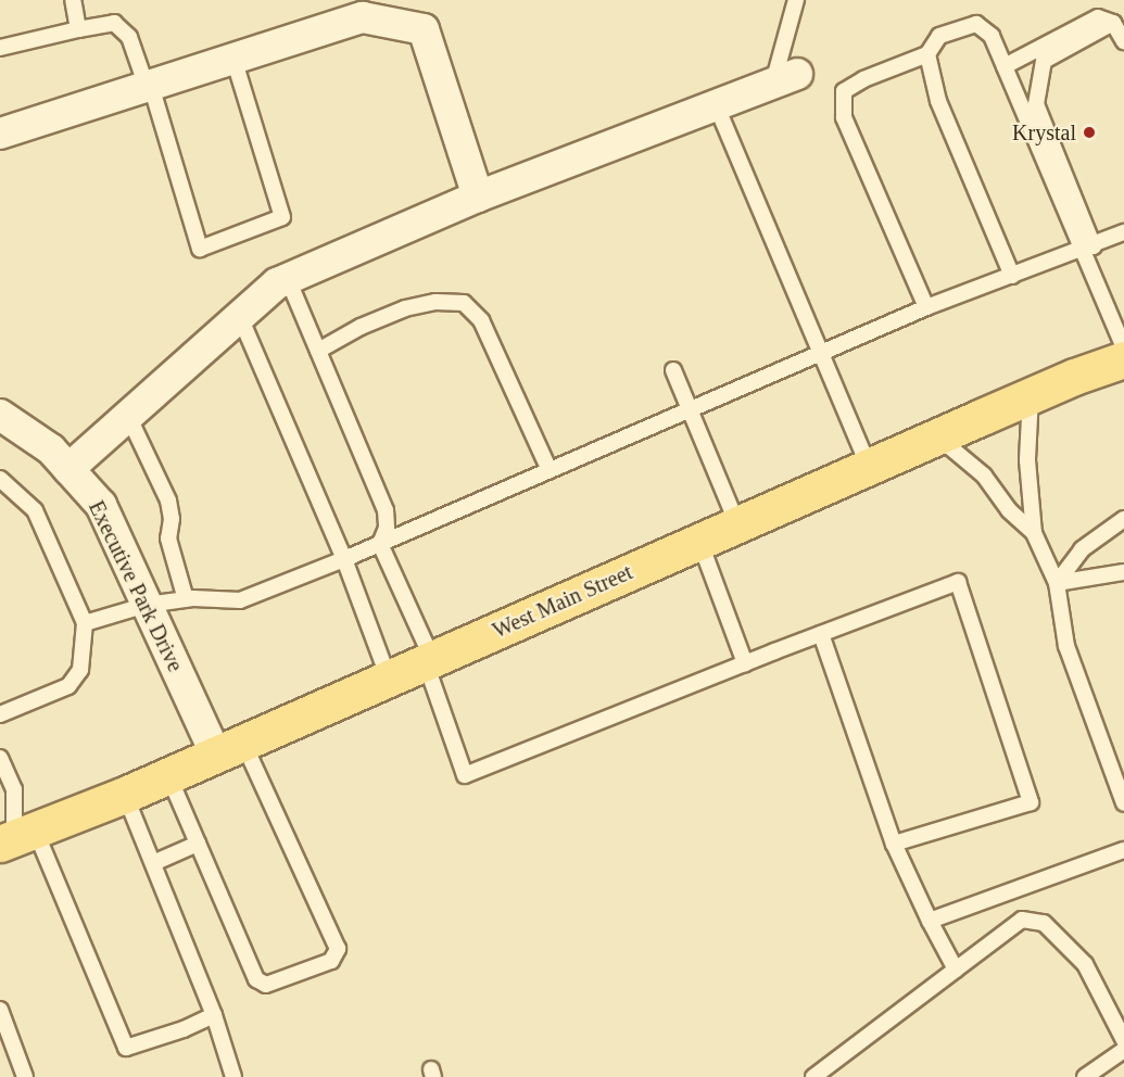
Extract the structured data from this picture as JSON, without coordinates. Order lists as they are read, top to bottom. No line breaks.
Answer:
{"streets":{"main road":["West Main Street"],"street":["Executive Park Drive"]},"crossings":[["Executive Park Drive","West Main Street"]],"places":["Krystal"]}
